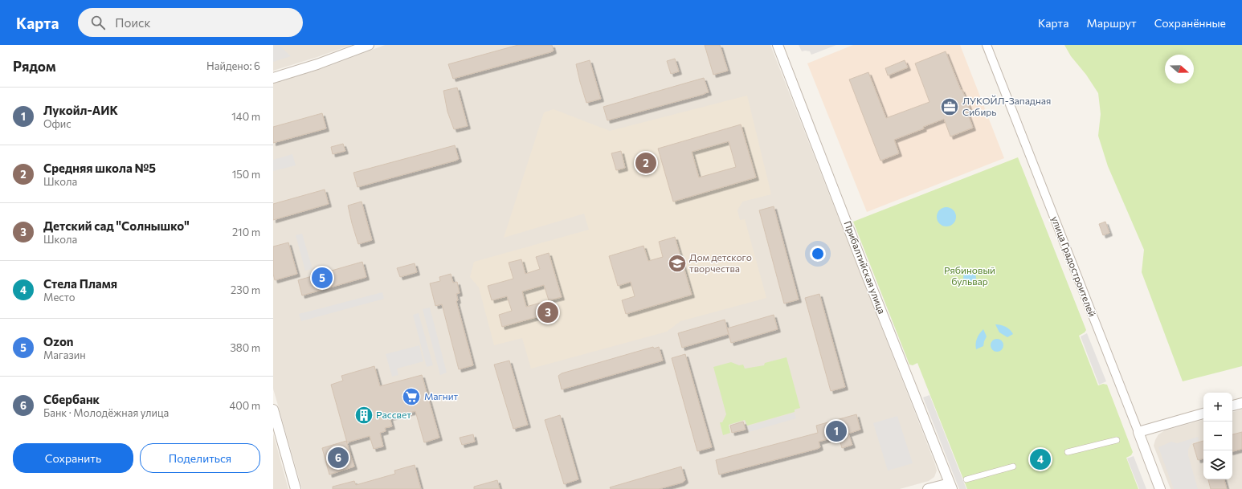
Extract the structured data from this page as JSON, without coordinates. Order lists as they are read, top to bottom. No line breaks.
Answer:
{"streets":{"street":["улица Градостроителей","Прибалтийская улица"]},"parks":["Рябиновый бульвар"],"places":{"office":["ЛУКОЙЛ-Западная Сибирь"],"school or university":["Дом детского творчества"],"supermarket":["Магнит"],"building":["Рассвет"]},"north":"right","page":{"header":"Карта","search":"Поиск","nav":["Карта","Маршрут","Сохранённые"],"heading":["Рядом","Найдено: 6"],"list":[{"mark":"1","name":"Лукойл-АИК","note":"Офис","value":"140 m"},{"mark":"2","name":"Средняя школа №5","note":"Школа","value":"150 m"},{"mark":"3","name":"Детский сад \"Солнышко\"","note":"Школа","value":"210 m"},{"mark":"4","name":"Стела Пламя","note":"Место","value":"230 m"},{"mark":"5","name":"Ozon","note":"Магазин","value":"380 m"},{"mark":"6","name":"Сбербанк","note":"Банк · Молодёжная улица","value":"400 m"}],"pins":["2","5","3","1","6","4"],"map_buttons":["+","−"],"buttons":["Сохранить","Поделиться"]}}
